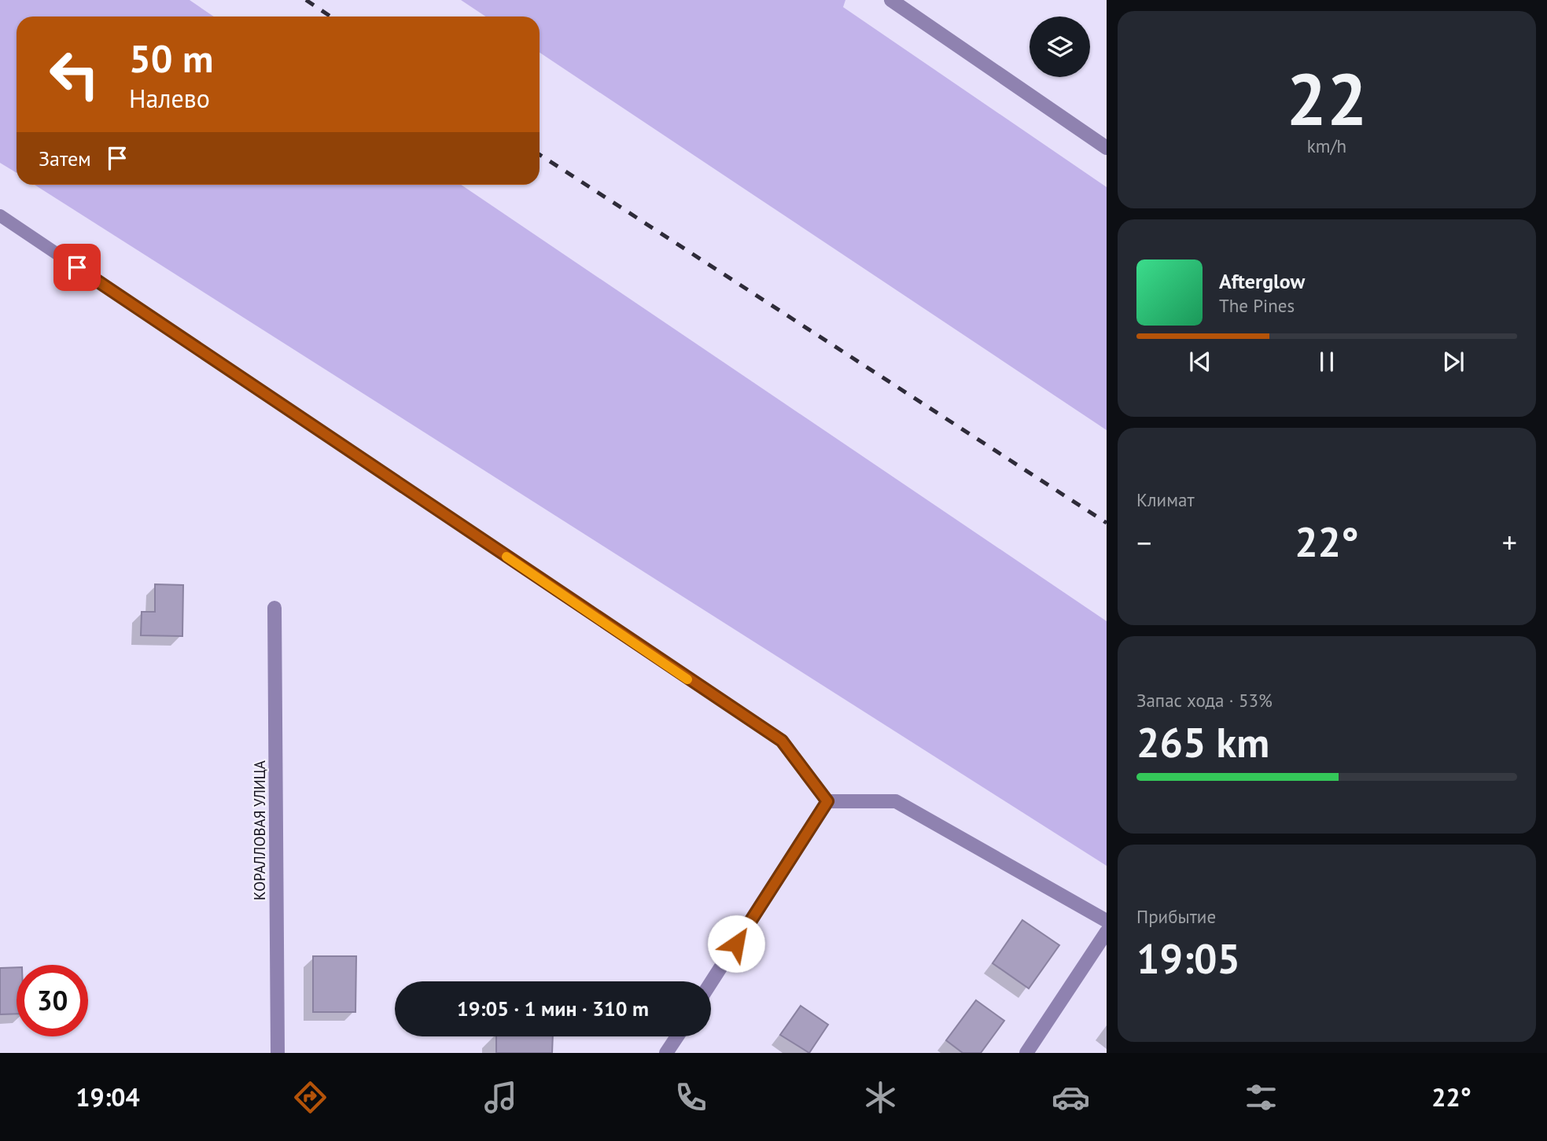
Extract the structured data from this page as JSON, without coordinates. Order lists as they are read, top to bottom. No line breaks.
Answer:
{"streets":{"street":["КОРАЛЛОВАЯ УЛИЦА"]},"page":{"tile":[["22","km/h"],"Климат",["Запас хода · 53%","265 km"],["Прибытие","19:05"]],"turn":["50 m","Налево"],"then":"Затем","song":["Afterglow","The Pines"],"heat":["−","22°","+"],"limit":"30","trip":"19:05 · 1 мин · 310 m","tabs":["19:04","22°"]}}
